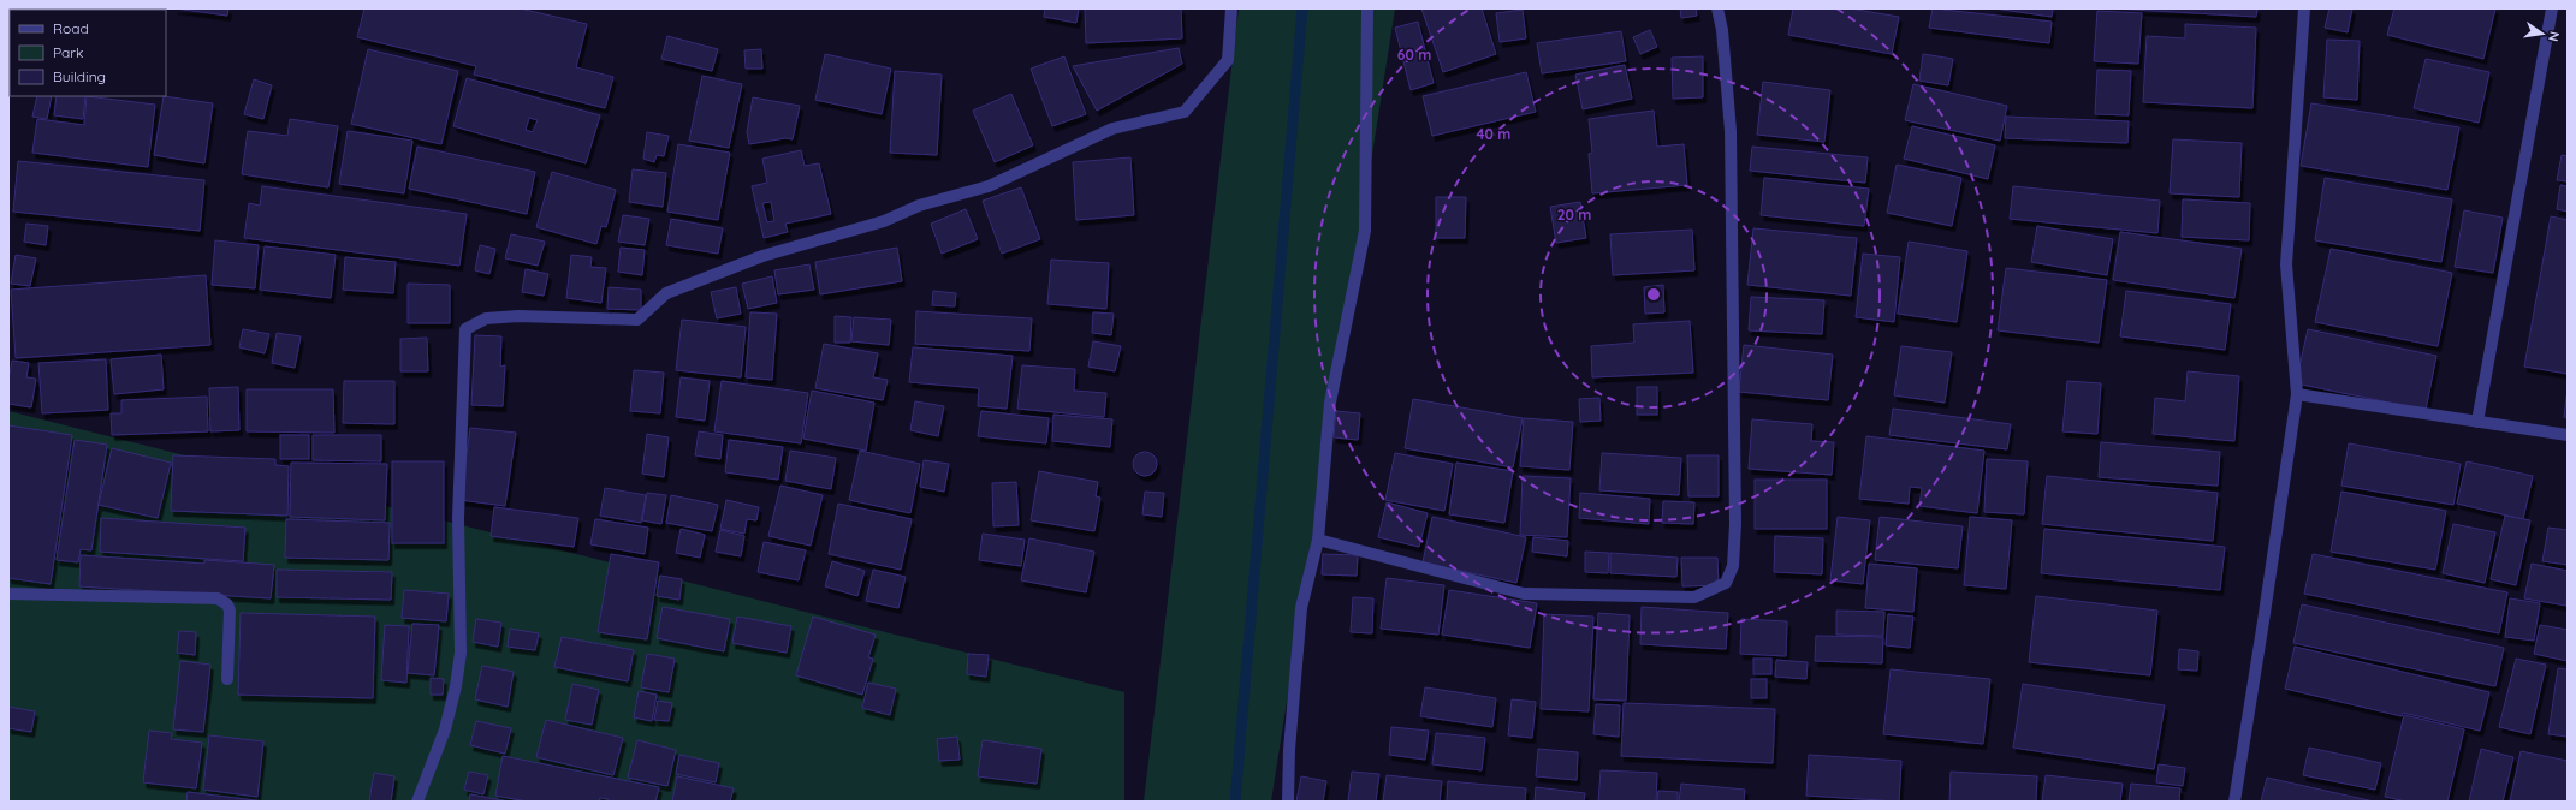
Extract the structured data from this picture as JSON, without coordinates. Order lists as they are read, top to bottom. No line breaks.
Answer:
{"legend":["Road","Park","Building"],"north":"right","rings":["60 m","40 m","20 m"]}
